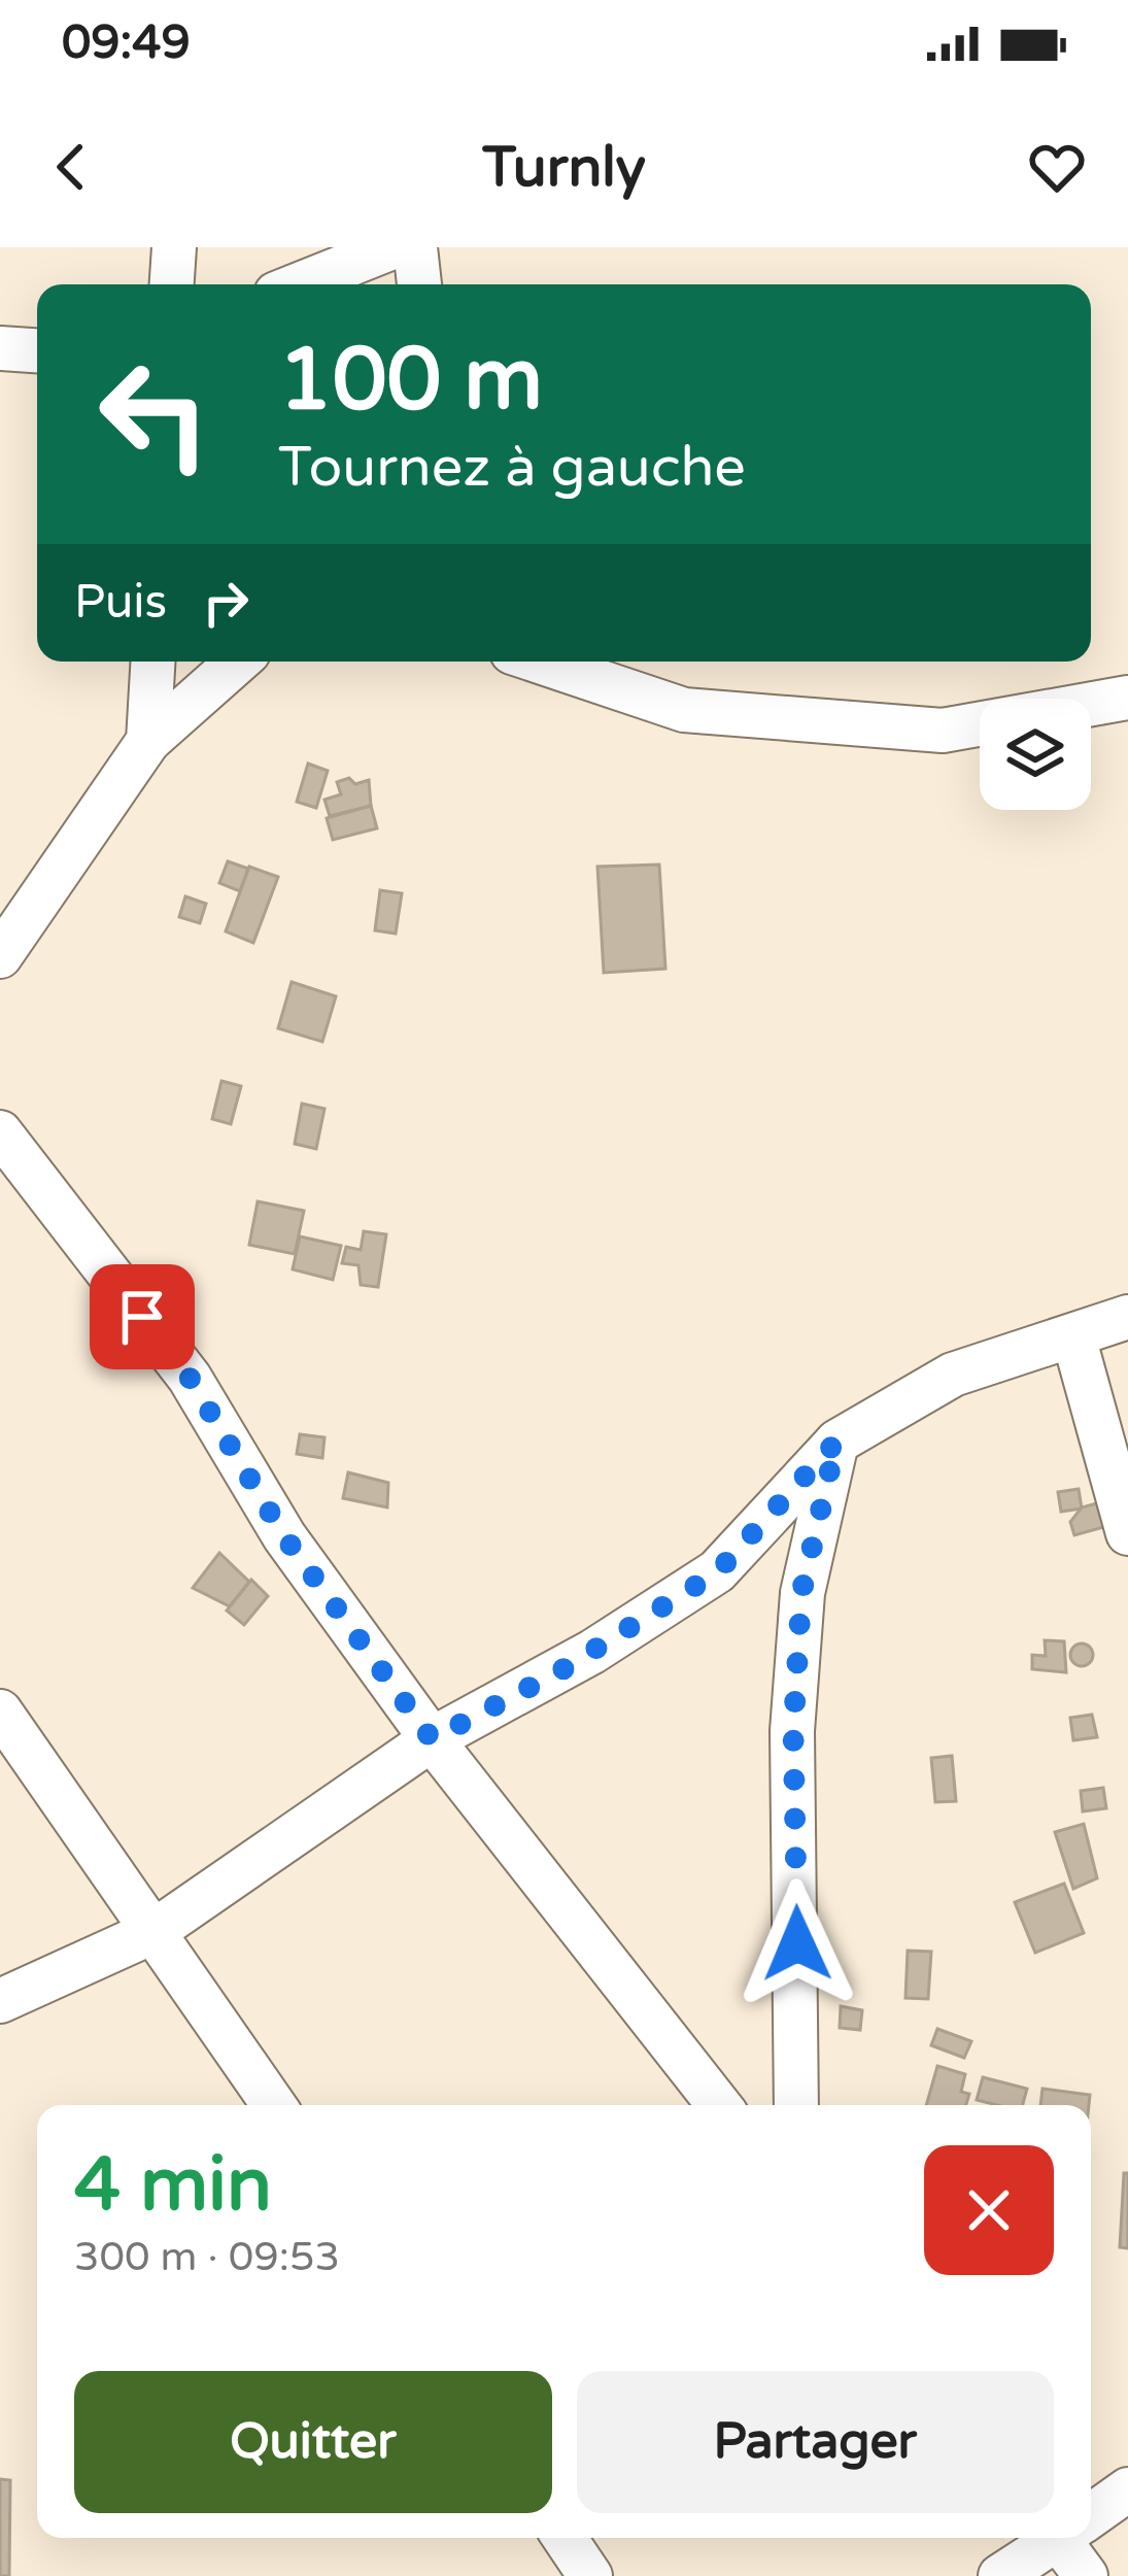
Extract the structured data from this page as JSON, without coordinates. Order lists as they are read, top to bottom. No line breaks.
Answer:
{"page":{"status":"09:49","header":"Turnly","turn":["100 m","Tournez à gauche"],"then":"Puis","heading":["4 min","300 m · 09:53"],"buttons":["Quitter","Partager"]}}
